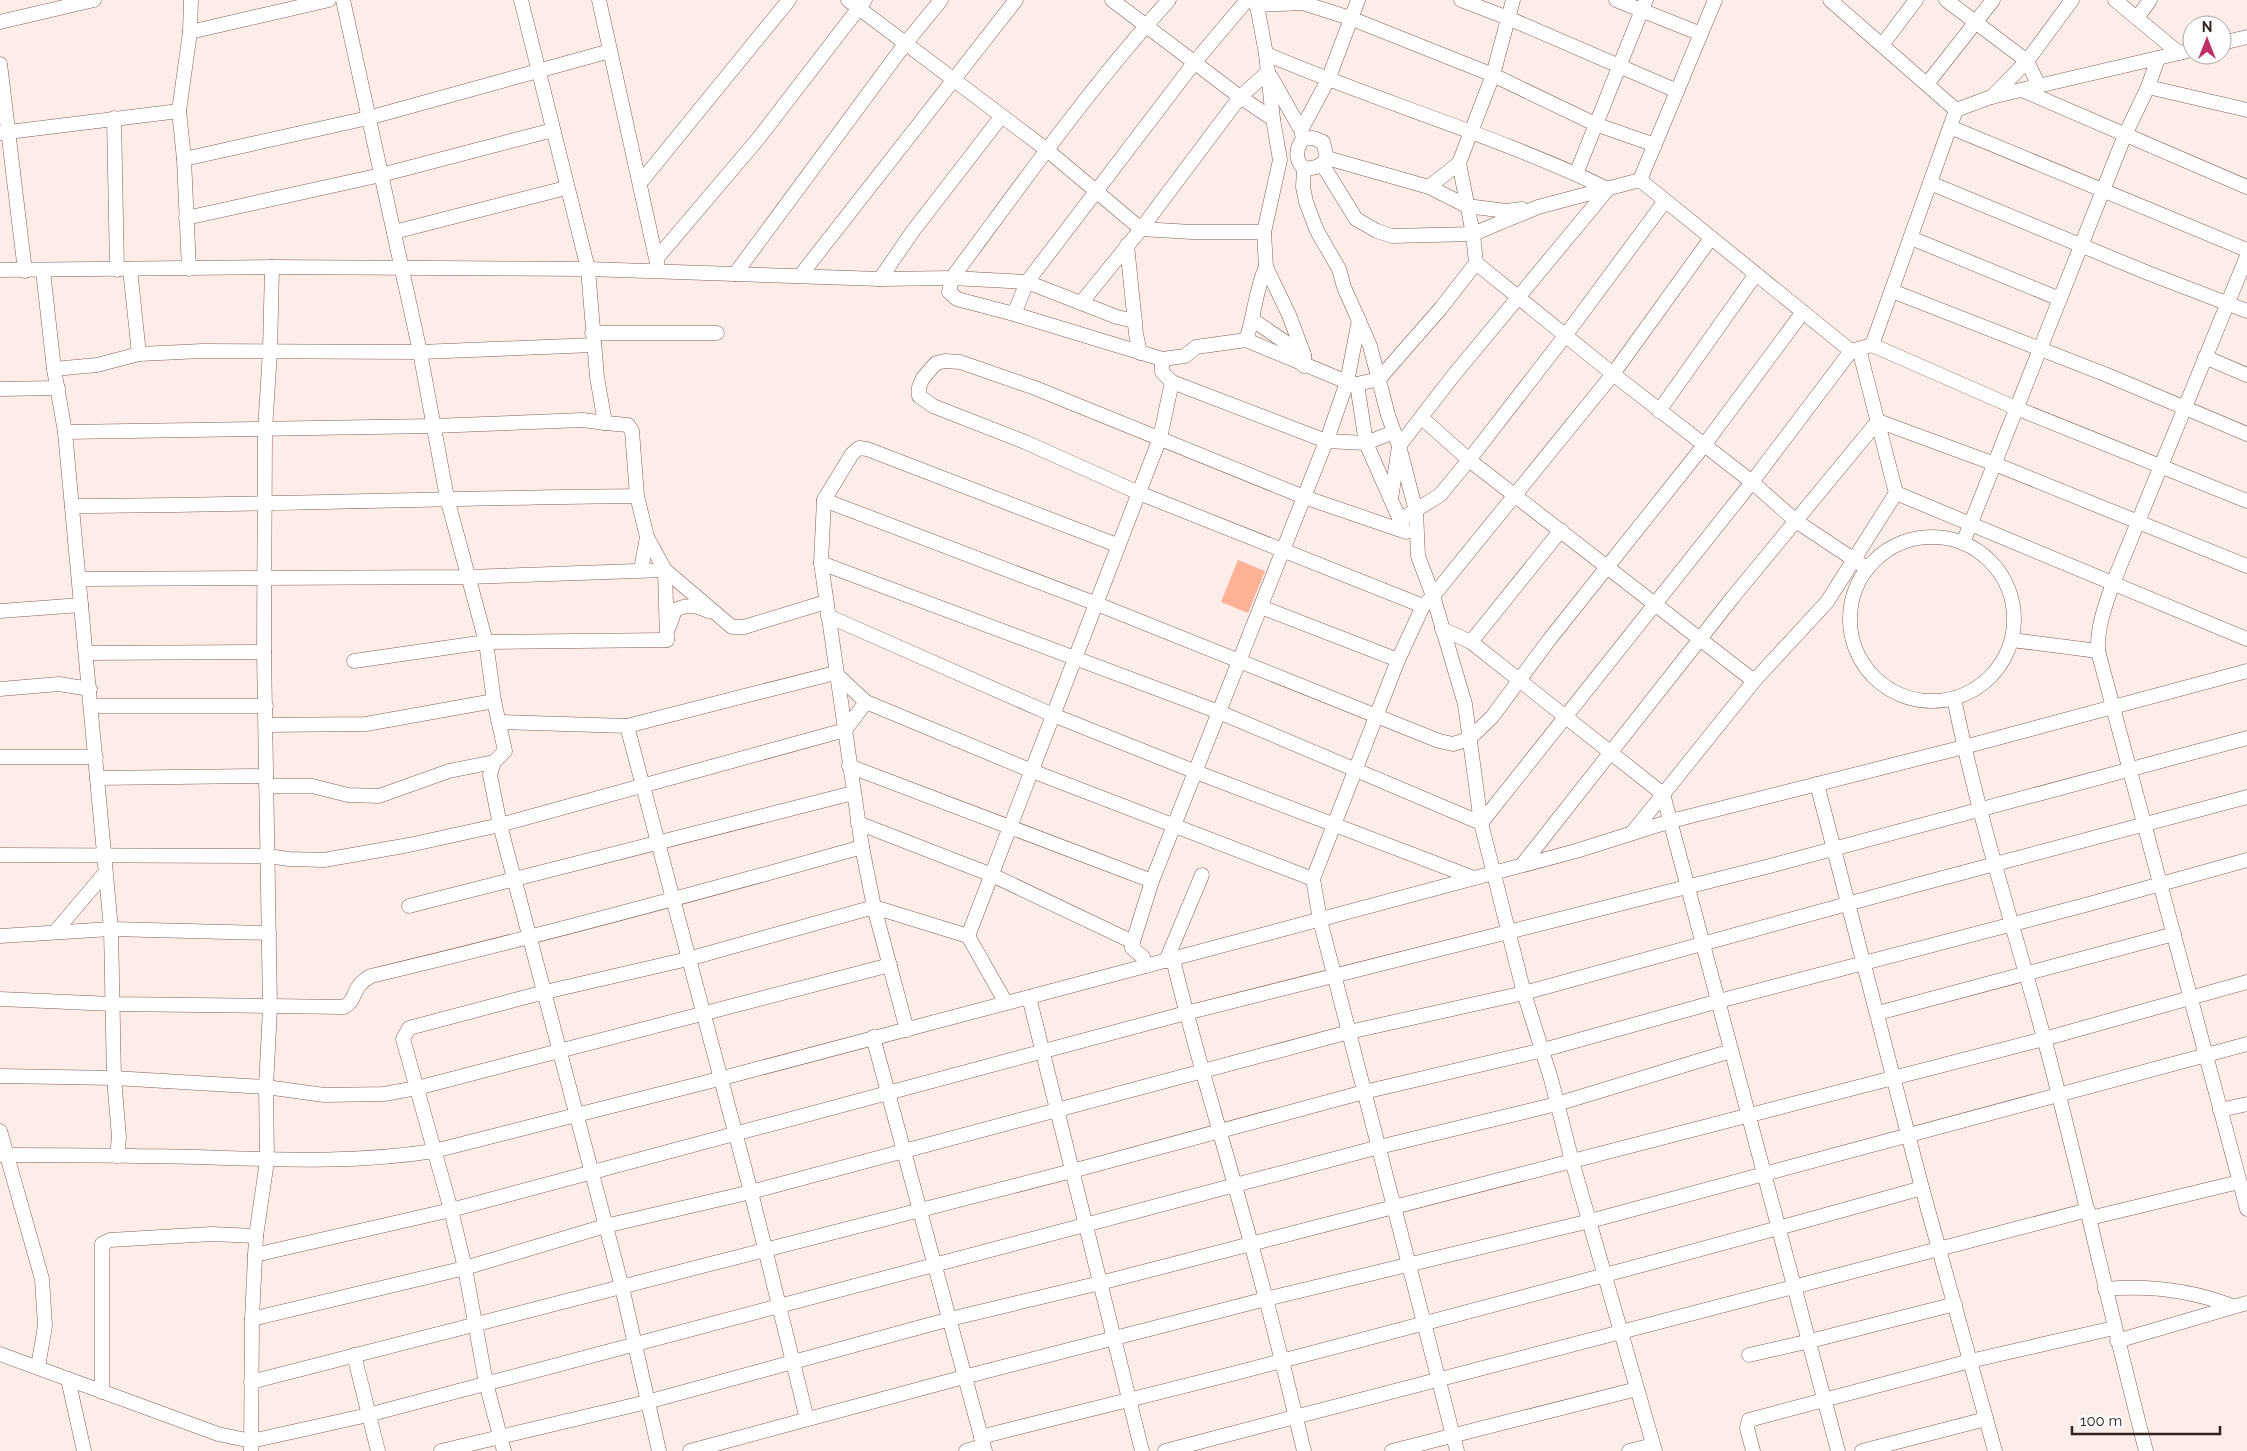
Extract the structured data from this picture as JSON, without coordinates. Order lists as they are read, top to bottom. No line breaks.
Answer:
{"scale_bar":"100 m","north":"top"}
